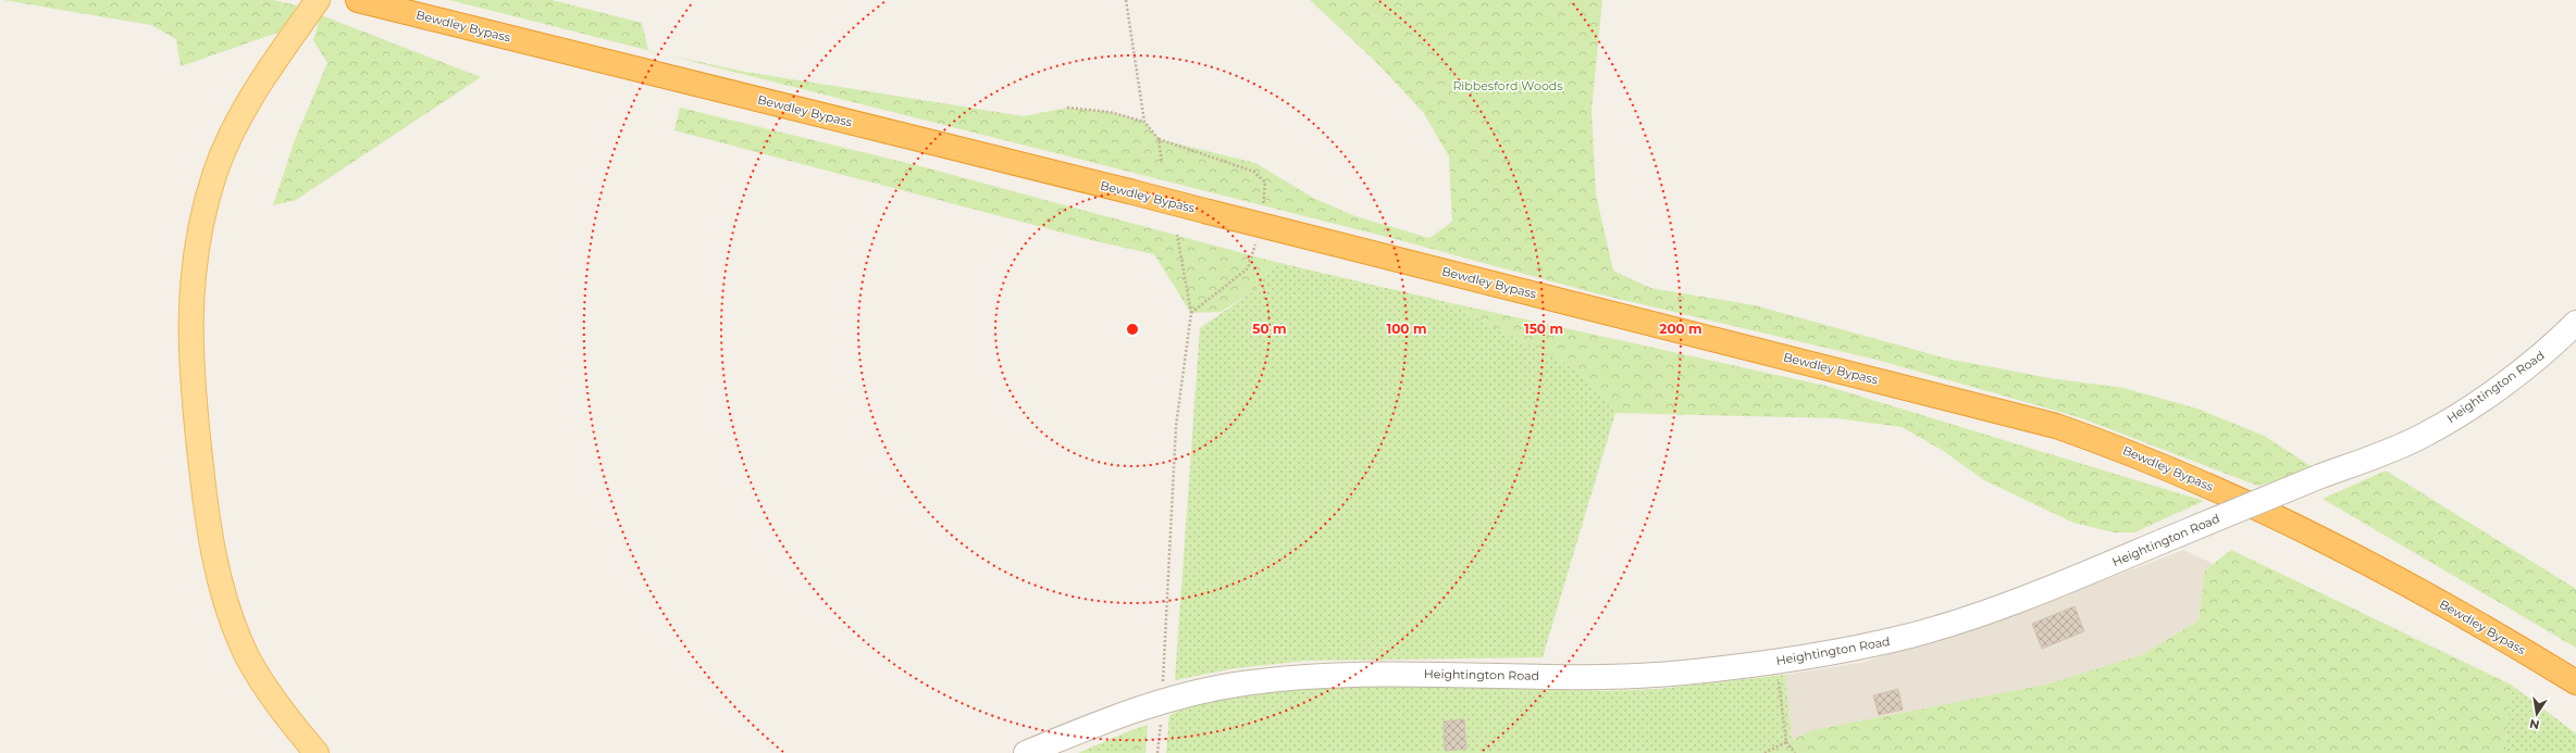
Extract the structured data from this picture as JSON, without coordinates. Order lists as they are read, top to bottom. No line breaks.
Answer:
{"streets":{"highway":["Bewdley Bypass"],"street":["Heightington Road"]},"parks":["Ribbesford Woods"],"north":"bottom","rings":["50 m","100 m","150 m","200 m"]}
